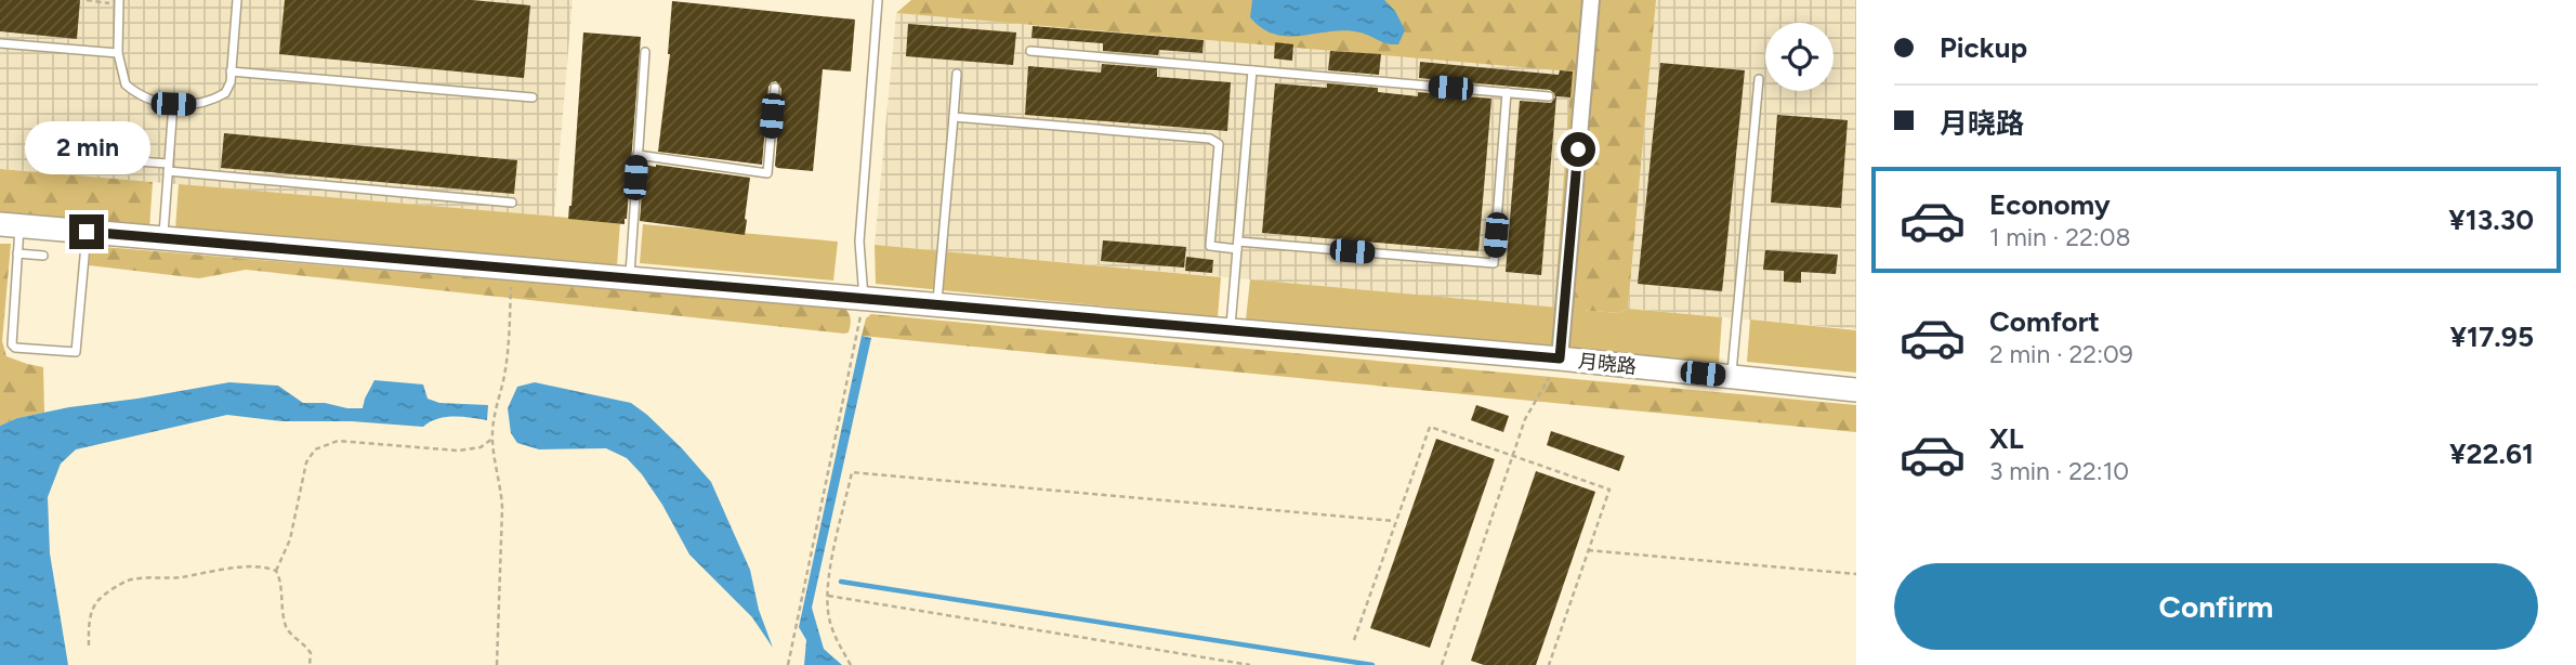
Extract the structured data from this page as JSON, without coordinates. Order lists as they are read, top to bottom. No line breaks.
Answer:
{"streets":{"street":["月晓路"]},"page":{"banner":["Pickup","月晓路"],"bubble":"2 min","list":[{"name":"Economy","note":"1 min · 22:08","value":"¥13.30"},{"name":"Comfort","note":"2 min · 22:09","value":"¥17.95"},{"name":"XL","note":"3 min · 22:10","value":"¥22.61"}],"buttons":"Confirm"}}
